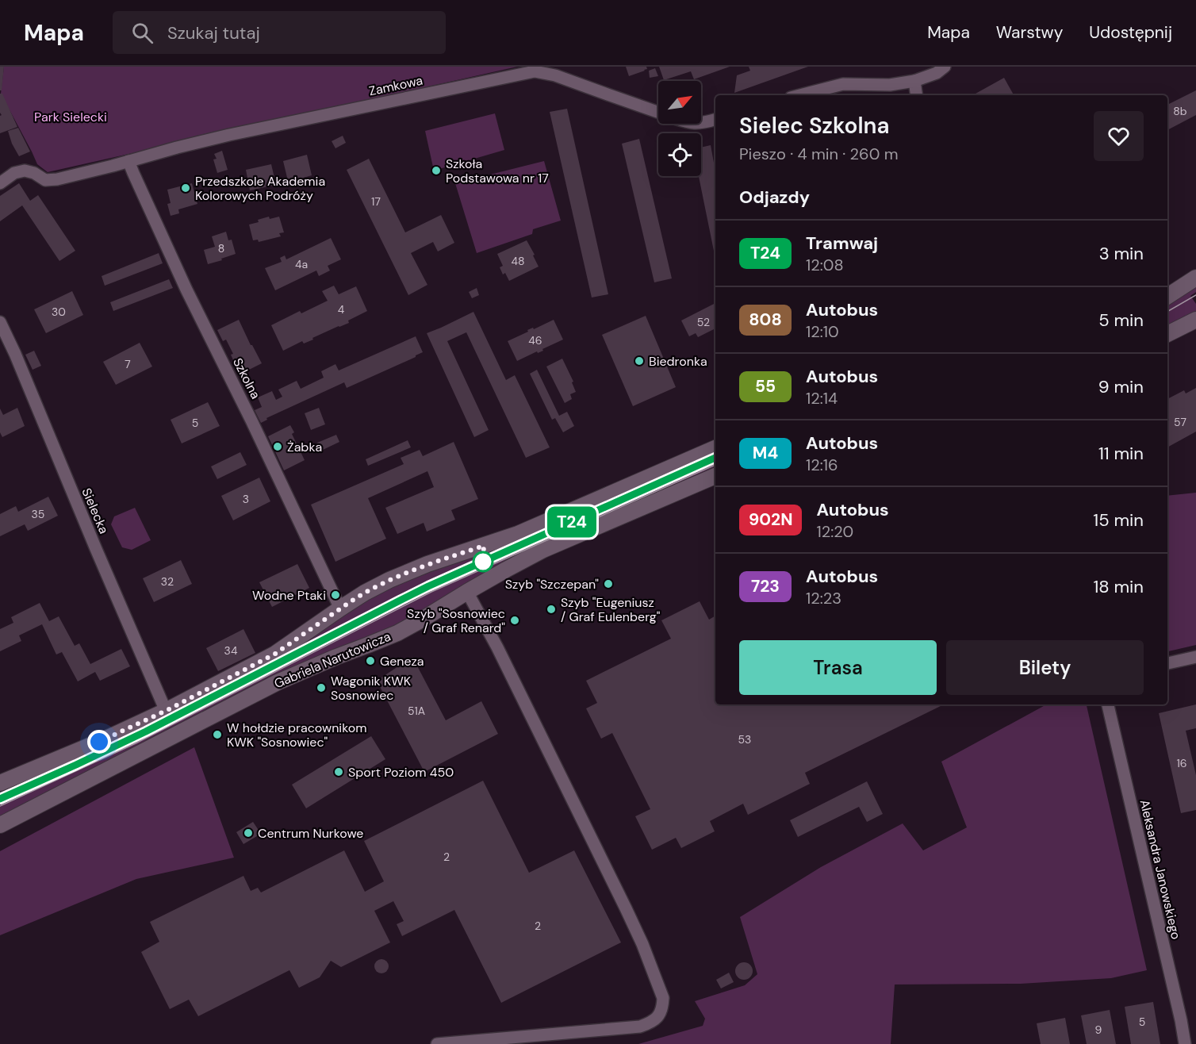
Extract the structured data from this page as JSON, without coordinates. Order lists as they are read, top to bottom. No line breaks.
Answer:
{"streets":{"street":["Zamkowa","Szkolna","Sielecka","Gabriela Narutowicza","Aleksandra Janowskiego"]},"crossings":[["Zamkowa","Szkolna"],["Szkolna","Gabriela Narutowicza"],["Sielecka","Gabriela Narutowicza"]],"parks":["Park Sielecki"],"places":["Szkoła Podstawowa nr 17","Przedszkole Akademia Kolorowych Podróży","Biedronka","Żabka","Szyb \"Szczepan\"","Wodne Ptaki","Szyb \"Eugeniusz / Graf Eulenberg\"","Szyb \"Sosnowiec / Graf Renard\"","Geneza","Wagonik KWK Sosnowiec","W hołdzie pracownikom KWK \"Sosnowiec\"","Sport Poziom 450","Centrum Nurkowe"],"lines":["tram line T24"],"house_numbers":["8b","17","8","48","4a","4","30","52","46","7","57","5","3","35","32","34","51A","53","16","2","2","5","9"],"north":"top right","page":{"header":"Mapa","search":"Szukaj tutaj","nav":["Mapa","Warstwy","Udostępnij"],"on_map":"T24","heading":[["Sielec Szkolna","Pieszo · 4 min · 260 m"],"Odjazdy"],"list":[{"mark":"T24","name":"Tramwaj","note":"12:08","value":"3 min"},{"mark":"808","name":"Autobus","note":"12:10","value":"5 min"},{"mark":"55","name":"Autobus","note":"12:14","value":"9 min"},{"mark":"M4","name":"Autobus","note":"12:16","value":"11 min"},{"mark":"902N","name":"Autobus","note":"12:20","value":"15 min"},{"mark":"723","name":"Autobus","note":"12:23","value":"18 min"}],"buttons":["Trasa","Bilety"]}}
